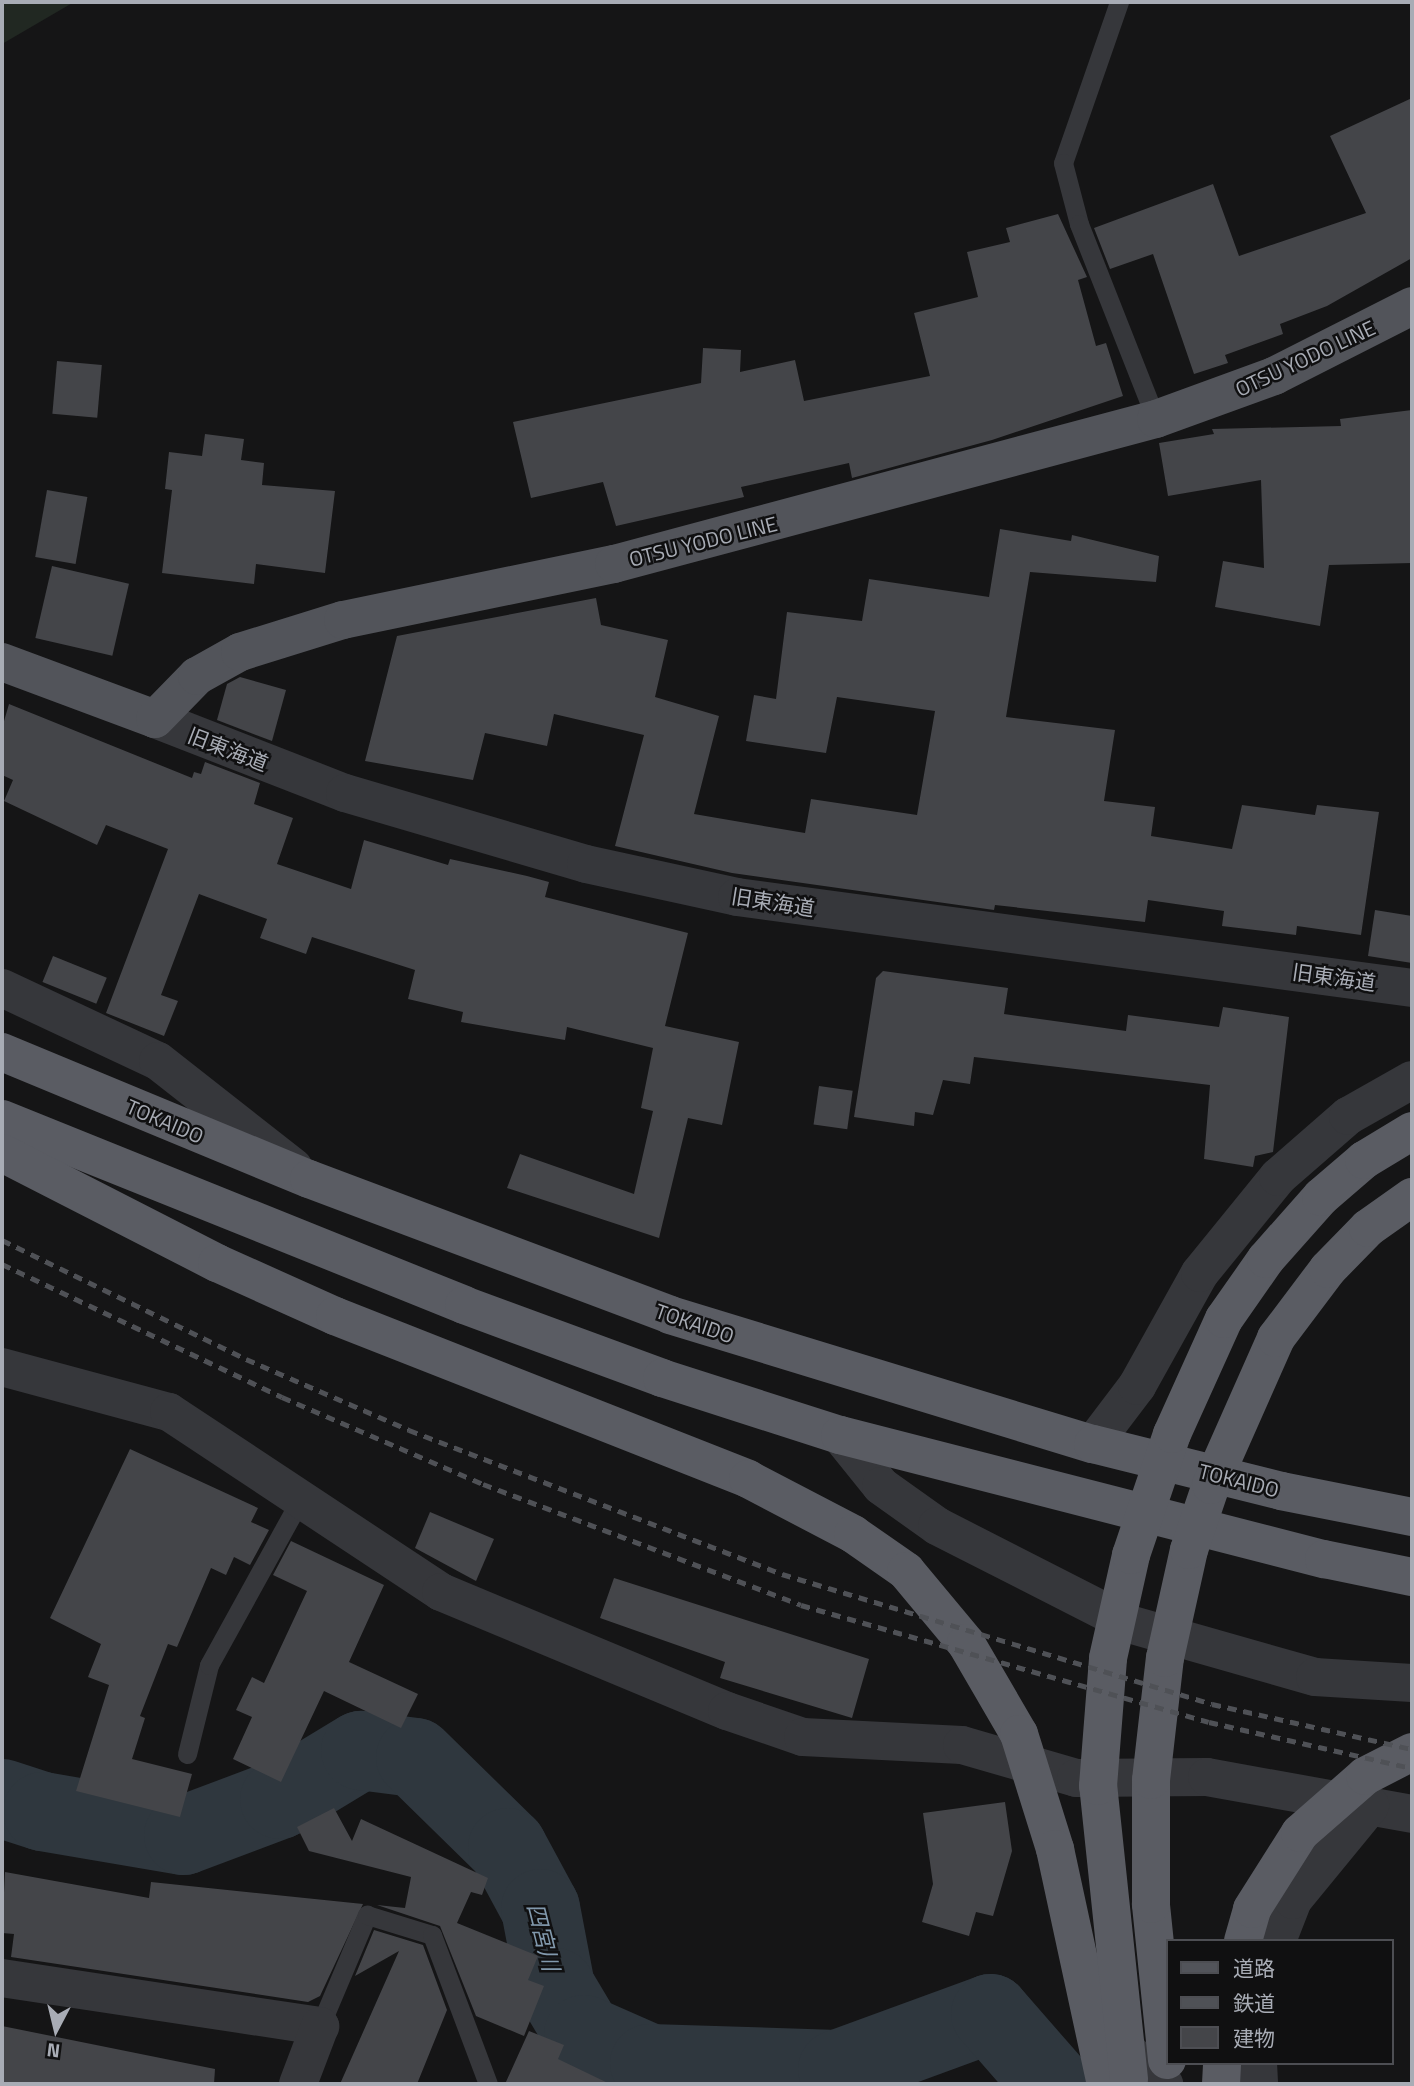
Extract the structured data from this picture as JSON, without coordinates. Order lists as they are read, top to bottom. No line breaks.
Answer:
{"streets":{"highway":["TOKAIDO"],"main road":["OTSU YODO LINE"],"street":["旧東海道"]},"crossings":[["OTSU YODO LINE","旧東海道"]],"water":["四宮川"],"legend":["道路","鉄道","建物"],"north":"bottom"}
